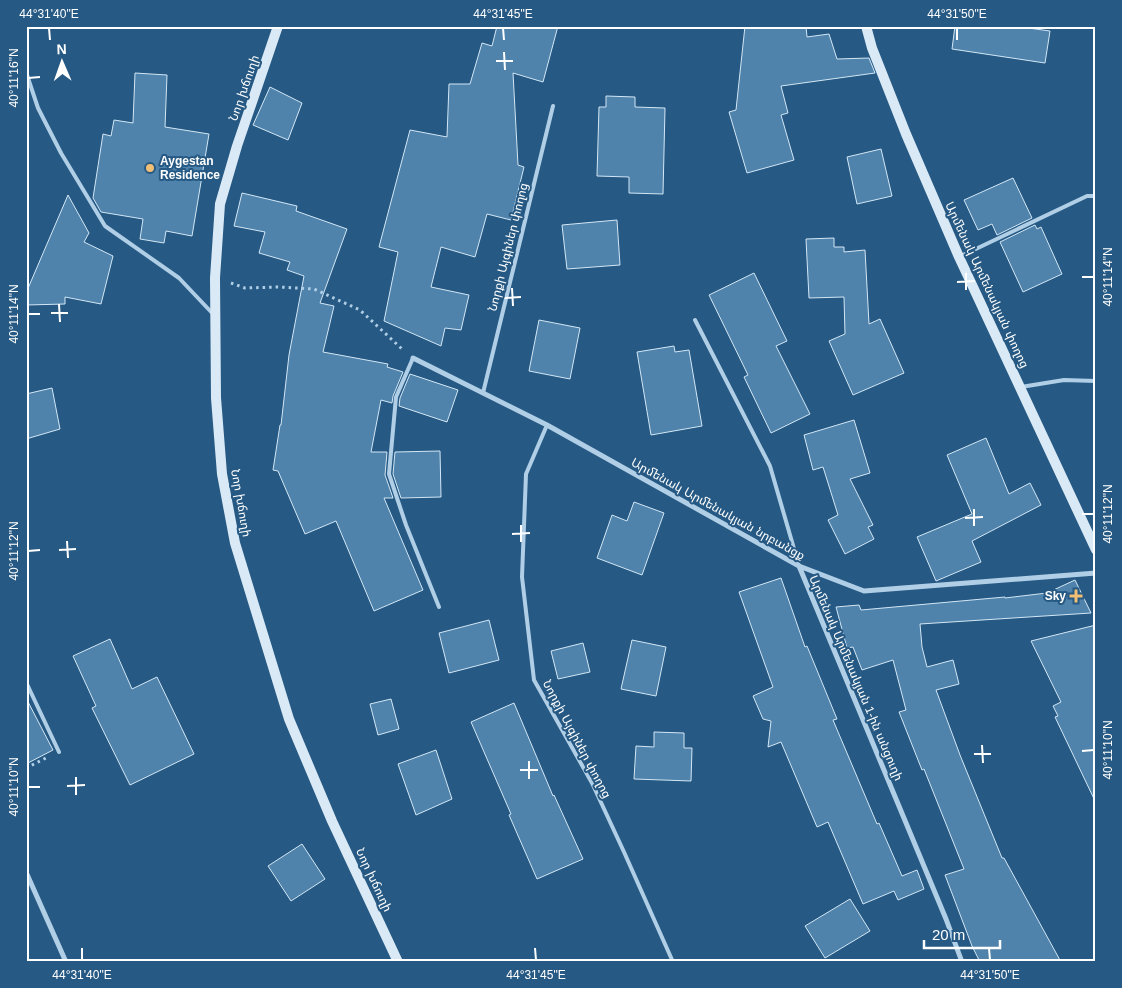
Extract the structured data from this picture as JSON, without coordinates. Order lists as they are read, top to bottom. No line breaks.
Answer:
{"streets":{"main road":["Նոր խճուղի","Արմենակ Արմենակյան փողոց"],"street":["Արմենակ Արմենակյան նրբանցք","Արմենակ Արմենակյան 1-ին անցուղի"],"lane":["Նորքի Այգիներ փողոց"]},"crossings":[["Նորքի Այգիներ փողոց","Արմենակ Արմենակյան նրբանցք"],["Արմենակ Արմենակյան նրբանցք","Արմենակ Արմենակյան 1-ին անցուղի"]],"places":{"other":["Aygestan Residence"],"health":["Sky"]},"scale_bar":"20 m","north":"top","coordinates":["44°31'40\"E","44°31'45\"E","44°31'50\"E","40°11'16\"N","40°11'14\"N","40°11'12\"N","40°11'10\"N"]}
